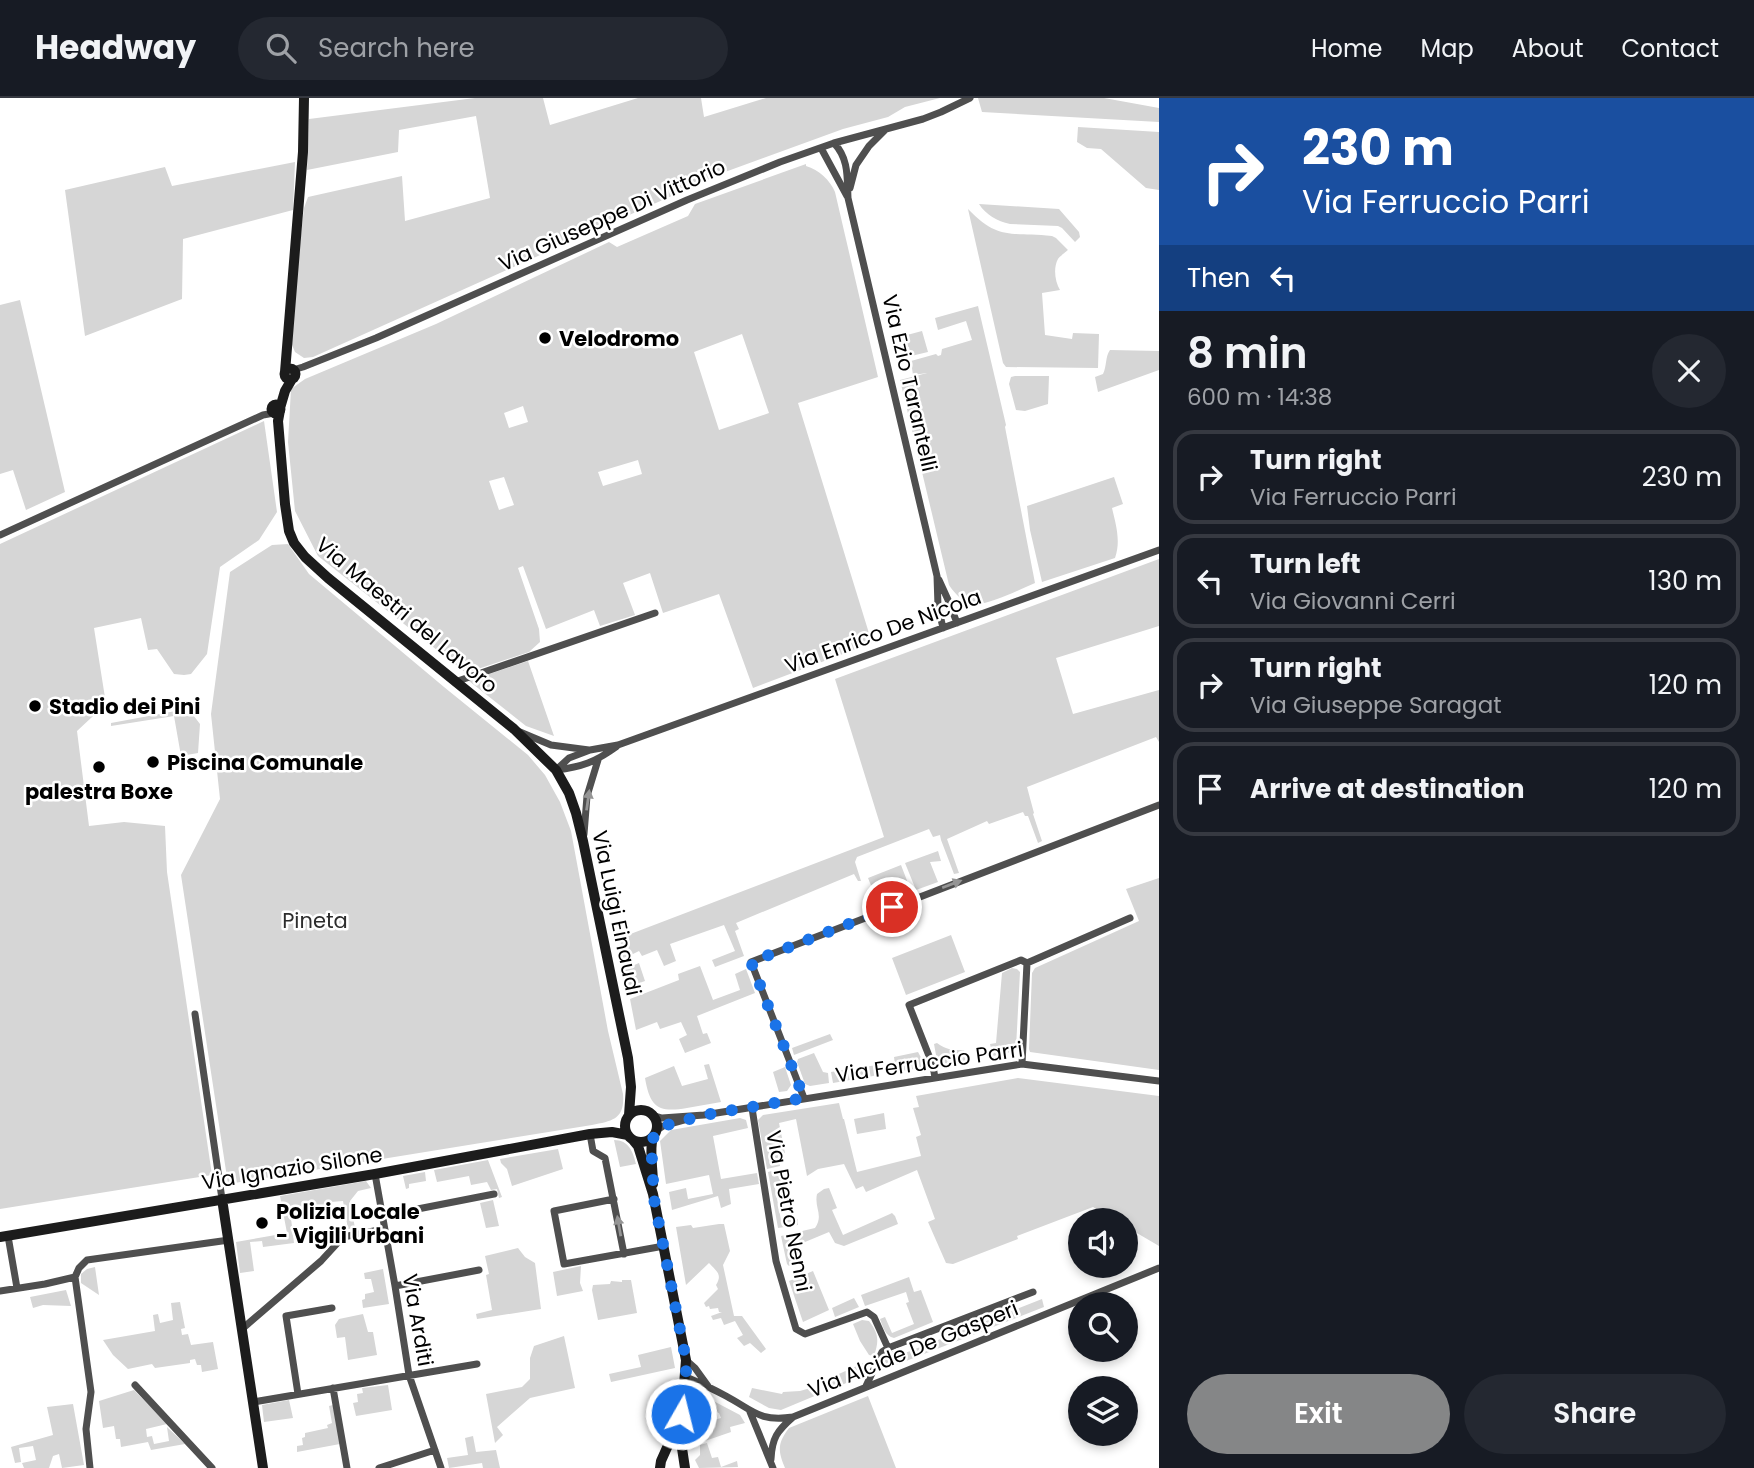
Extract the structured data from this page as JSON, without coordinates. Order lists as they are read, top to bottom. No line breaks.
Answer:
{"streets":{"street":["Via Giuseppe Di Vittorio","Via Ezio Tarantelli","Via Maestri del Lavoro","Via Enrico De Nicola","Via Luigi Einaudi","Via Ferruccio Parri","Via Ignazio Silone","Via Pietro Nenni","Via Arditi","Via Alcide De Gasperi"]},"crossings":[["Via Giuseppe Di Vittorio","Via Maestri del Lavoro"],["Via Maestri del Lavoro","Via Luigi Einaudi"],["Via Luigi Einaudi","Via Ferruccio Parri"],["Via Luigi Einaudi","Via Ignazio Silone"],["Via Ferruccio Parri","Via Ignazio Silone"],["Via Ferruccio Parri","Via Pietro Nenni"],["Via Ignazio Silone","Via Arditi"]],"parks":["Pineta"],"places":["Velodromo","Stadio dei Pini","Piscina Comunale","palestra Boxe","Polizia Locale - Vigili Urbani"],"page":{"header":"Headway","search":"Search here","nav":["Home","Map","About","Contact"],"turn":["230 m","Via Ferruccio Parri"],"then":"Then","heading":["8 min","600 m · 14:38"],"list":[{"name":"Turn right","note":"Via Ferruccio Parri","value":"230 m"},{"name":"Turn left","note":"Via Giovanni Cerri","value":"130 m"},{"name":"Turn right","note":"Via Giuseppe Saragat","value":"120 m"},{"name":"Arrive at destination","value":"120 m"}],"buttons":["Exit","Share"]}}
